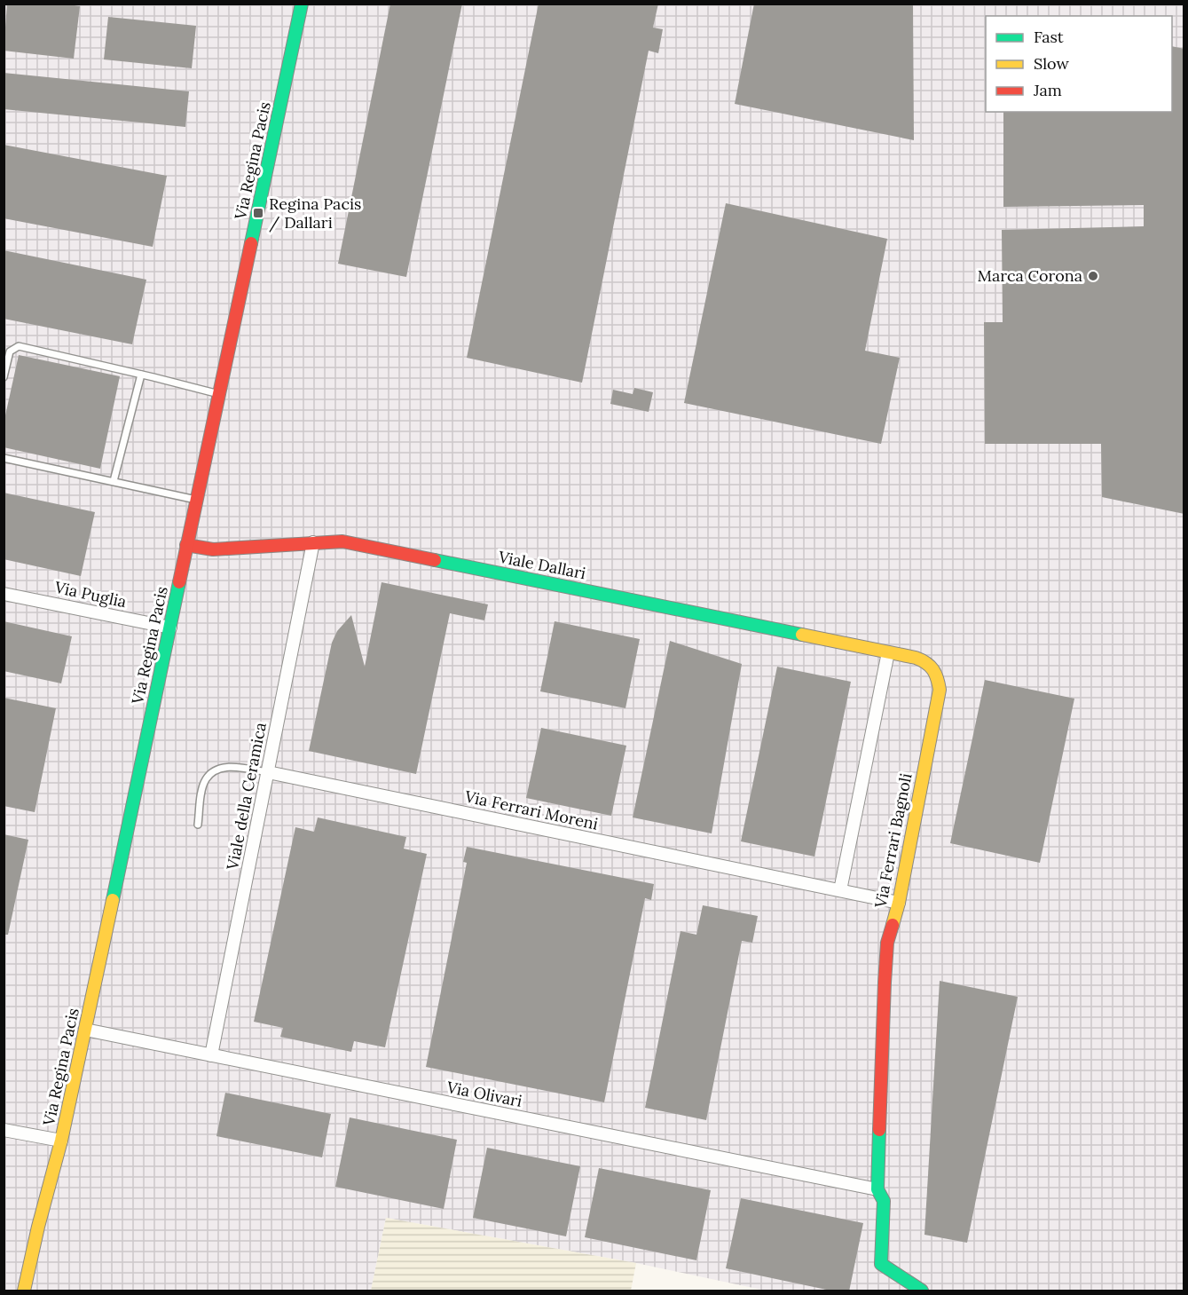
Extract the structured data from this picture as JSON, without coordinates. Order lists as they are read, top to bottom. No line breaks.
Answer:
{"streets":{"street":["Via Regina Pacis","Viale Dallari","Via Puglia","Viale della Ceramica","Via Ferrari Moreni","Via Ferrari Bagnoli","Via Olivari"]},"crossings":[["Via Regina Pacis","Viale Dallari"],["Via Regina Pacis","Via Puglia"],["Via Regina Pacis","Via Olivari"],["Viale Dallari","Viale della Ceramica"],["Viale Dallari","Via Ferrari Bagnoli"],["Viale della Ceramica","Via Ferrari Moreni"],["Viale della Ceramica","Via Olivari"],["Via Ferrari Moreni","Via Ferrari Bagnoli"],["Via Ferrari Bagnoli","Via Olivari"]],"places":{"transit":["Regina Pacis / Dallari"],"other":["Marca Corona"]},"legend":["Fast","Slow","Jam"]}
